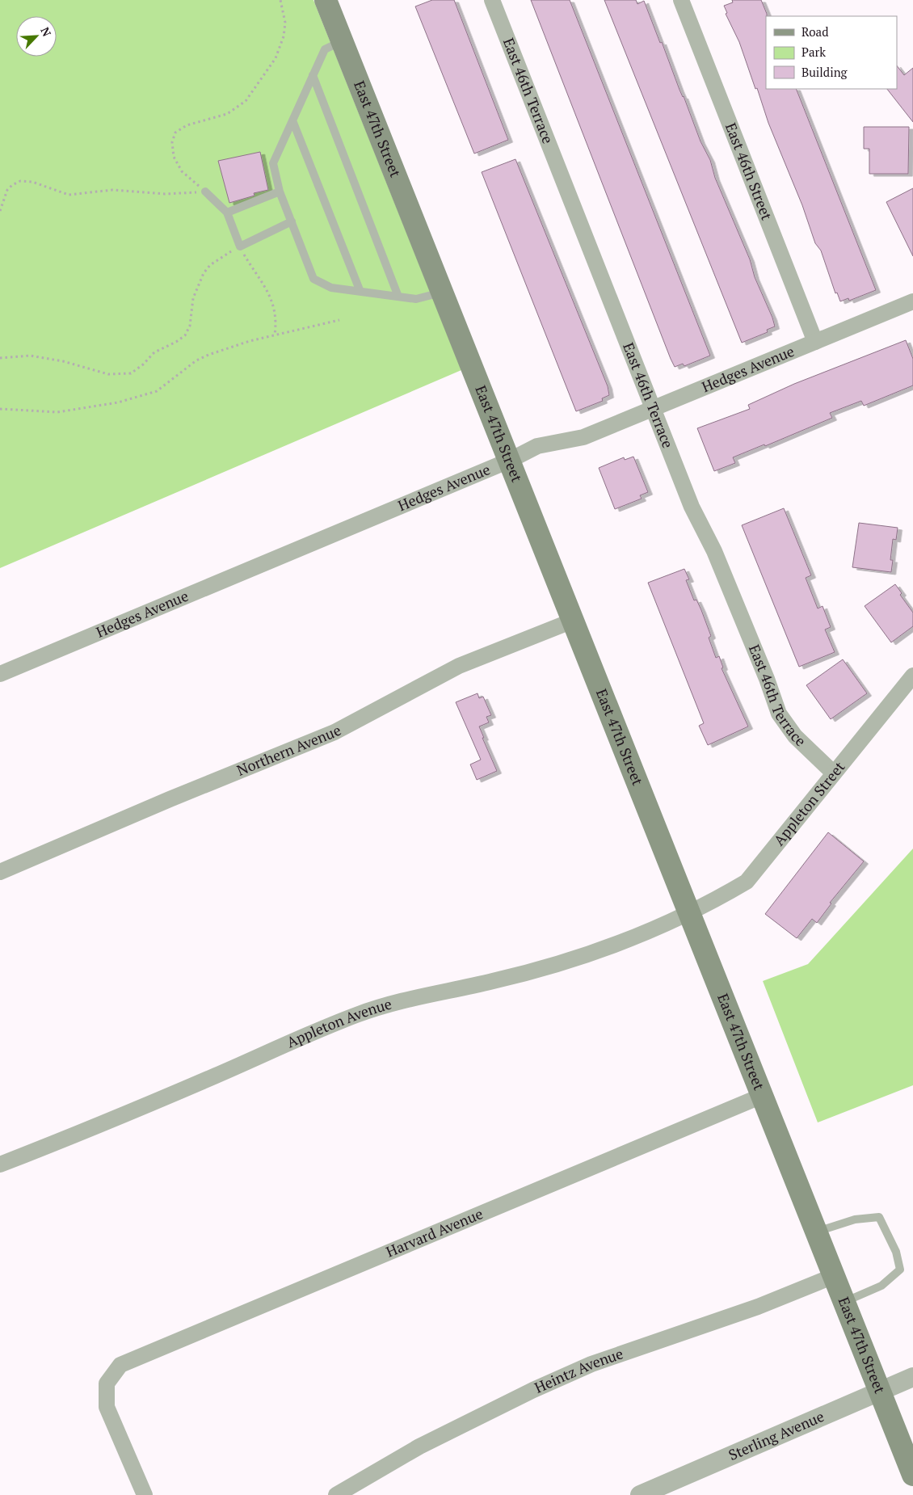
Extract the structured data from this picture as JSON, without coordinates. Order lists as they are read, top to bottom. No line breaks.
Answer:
{"streets":{"main road":["East 47th Street"],"street":["East 46th Terrace","East 46th Street","Hedges Avenue","Northern Avenue","Appleton Street","Appleton Avenue","Harvard Avenue","Heintz Avenue","Sterling Avenue"]},"crossings":[["East 46th Terrace","Hedges Avenue"],["East 46th Terrace","Appleton Street"],["East 47th Street","Hedges Avenue"],["East 47th Street","Northern Avenue"],["East 47th Street","Appleton Street"],["East 47th Street","Appleton Avenue"],["East 47th Street","Harvard Avenue"],["East 47th Street","Heintz Avenue"],["East 47th Street","Sterling Avenue"],["East 46th Street","Hedges Avenue"],["Appleton Street","Appleton Avenue"]],"legend":["Road","Park","Building"],"north":"top right"}
